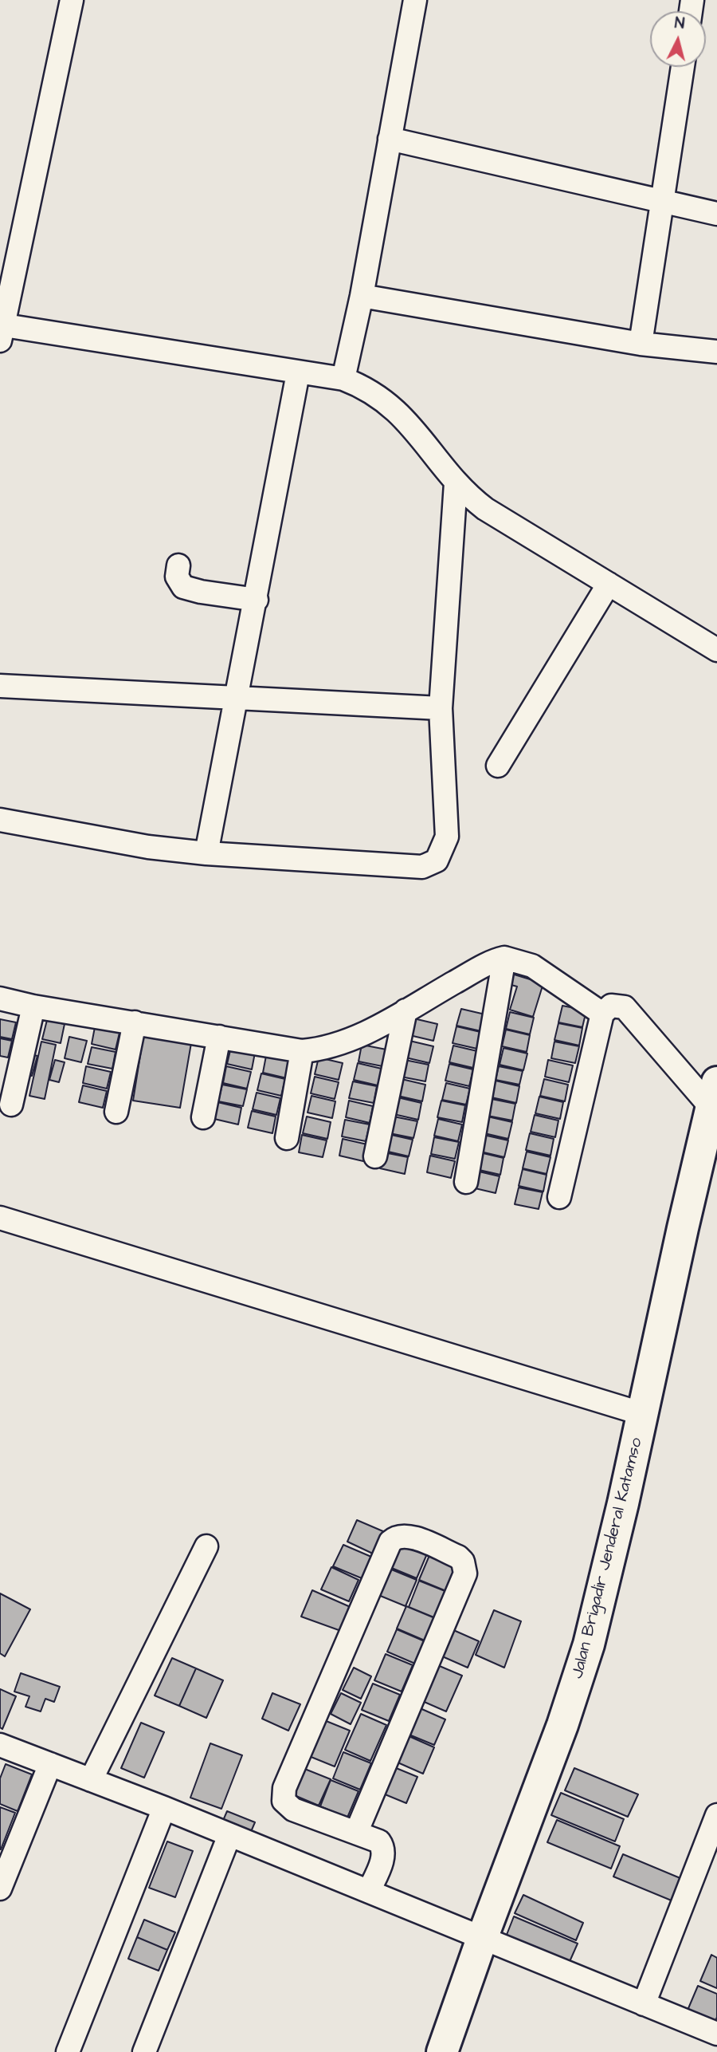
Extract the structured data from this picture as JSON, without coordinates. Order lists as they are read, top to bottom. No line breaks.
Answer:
{"streets":{"main road":["Jalan Brigadir Jenderal Katamso"]},"north":"top"}
